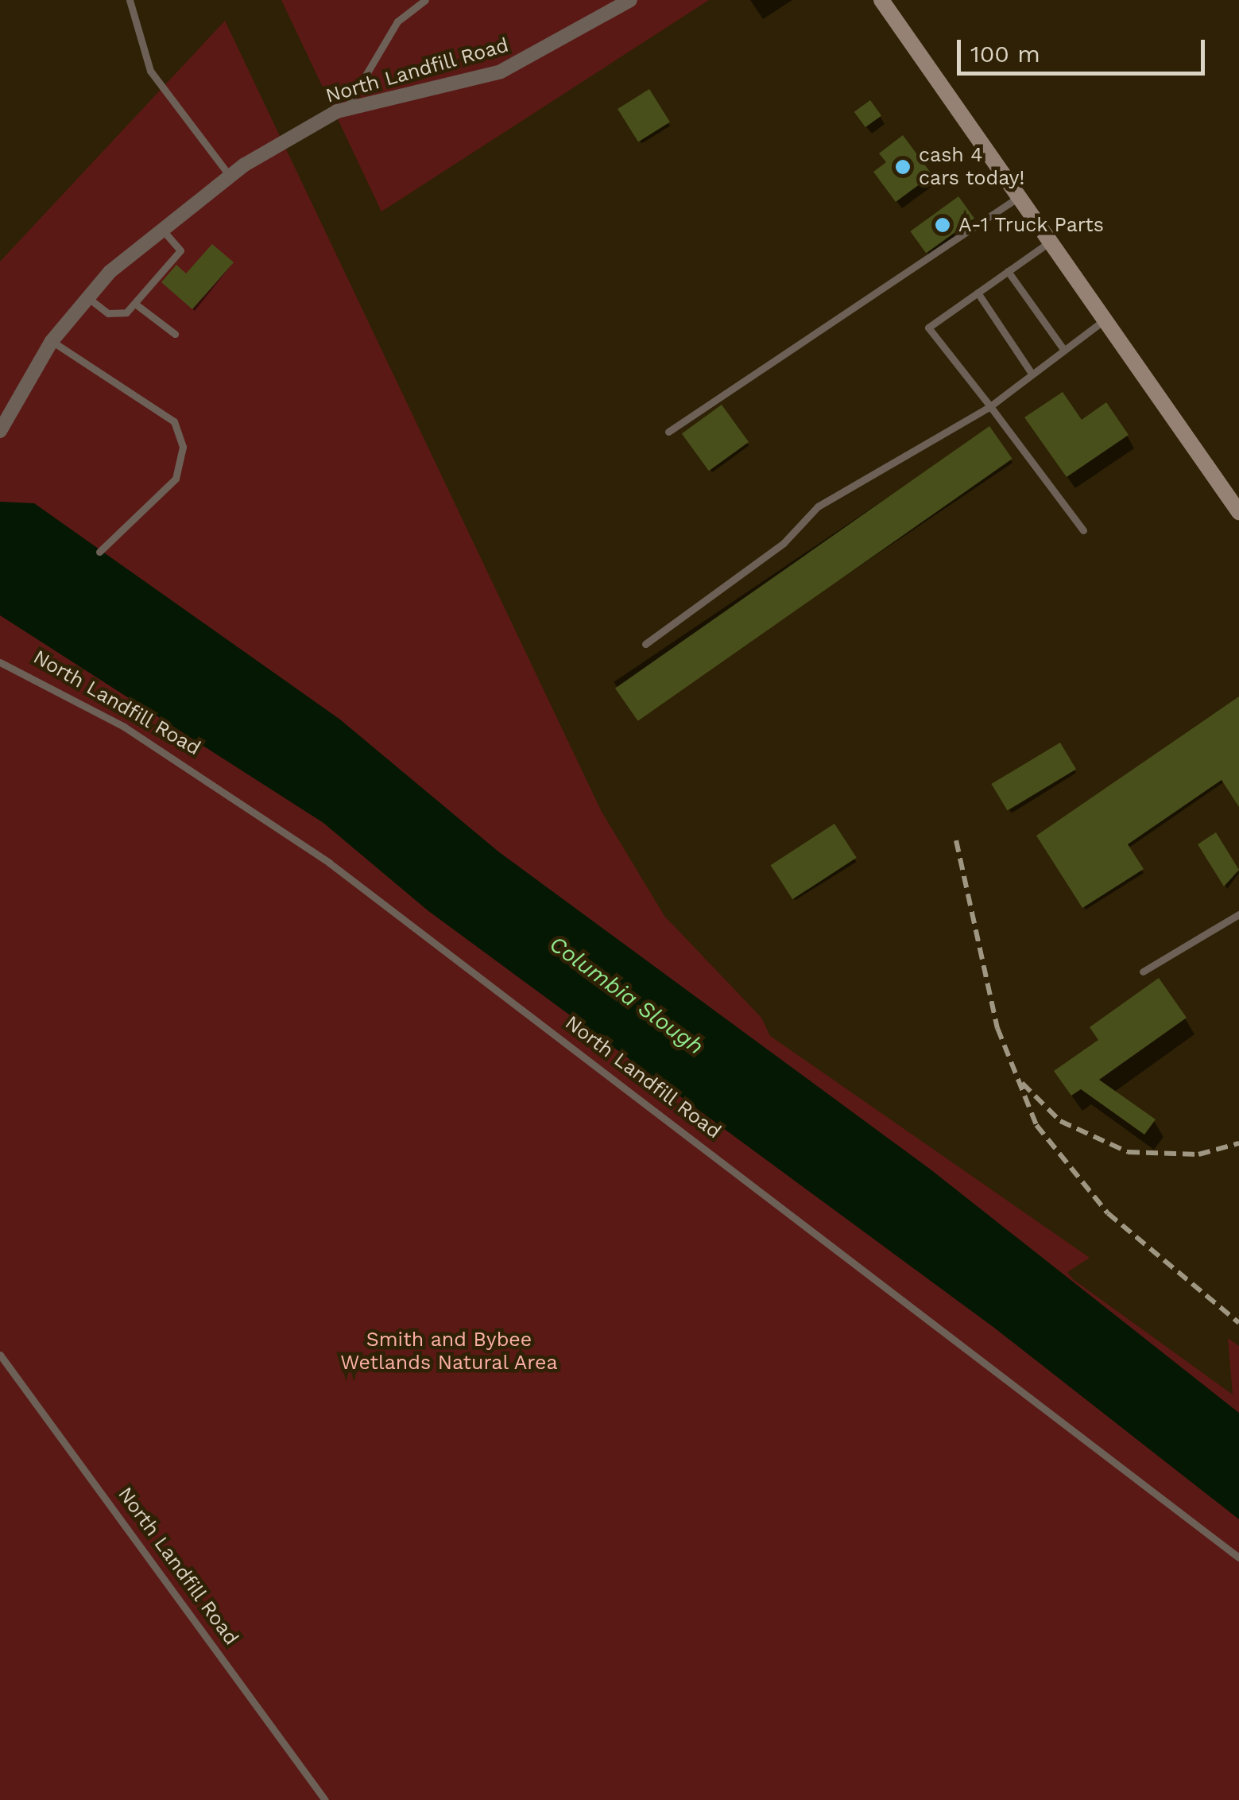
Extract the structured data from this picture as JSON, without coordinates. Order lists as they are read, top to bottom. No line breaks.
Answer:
{"streets":{"street":["North Landfill Road"]},"water":["Columbia Slough"],"parks":["Smith and Bybee Wetlands Natural Area"],"places":["cash 4 cars today!","A-1 Truck Parts"],"scale_bar":"100 m"}
